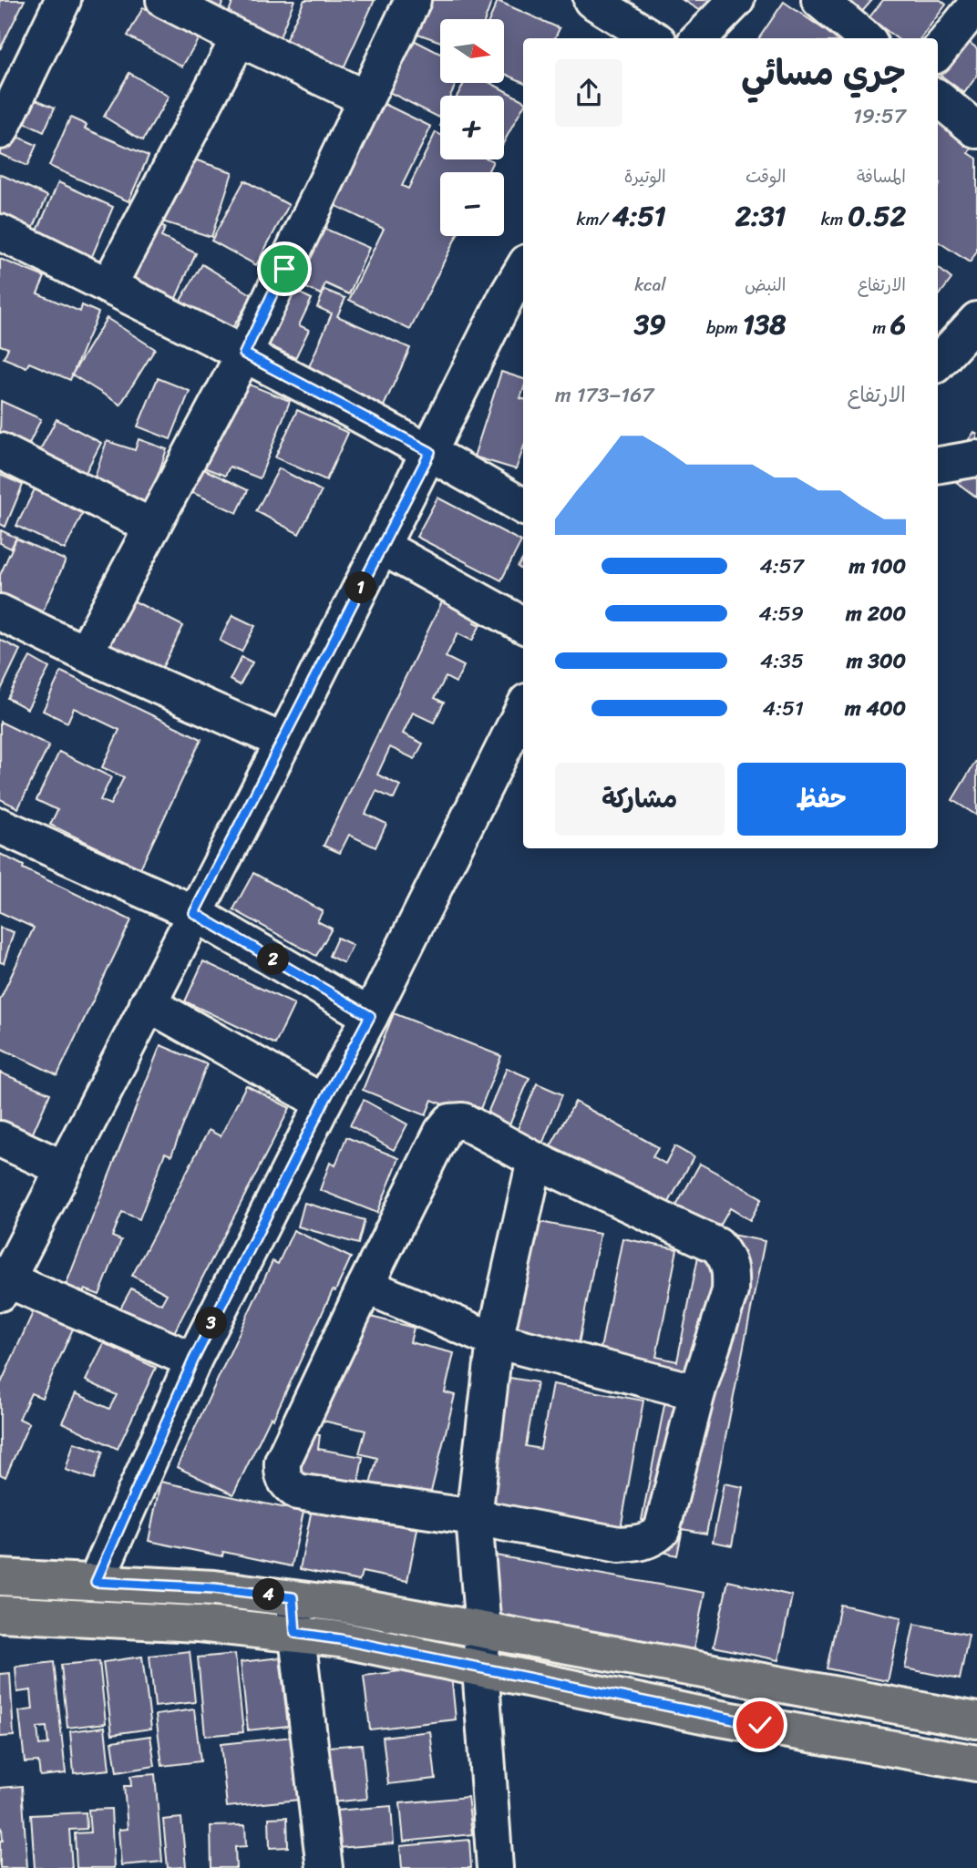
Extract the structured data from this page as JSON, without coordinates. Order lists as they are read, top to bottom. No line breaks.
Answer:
{"north":"right","page":{"map_buttons":["+","−"],"heading":["جري مسائي","19:57"],"stats":[["المسافة","0.52 km"],["الوقت","2:31"],["الوتيرة","4:51 /km"],["الارتفاع","6 m"],["النبض","138 bpm"],["kcal","39"]],"chart":["الارتفاع","167–173 m"],"list":[{"name":"100 m","note":"4:57"},{"name":"200 m","note":"4:59"},{"name":"300 m","note":"4:35"},{"name":"400 m","note":"4:51"}],"pins":["1","2","3","4"],"buttons":["حفظ","مشاركة"]}}
